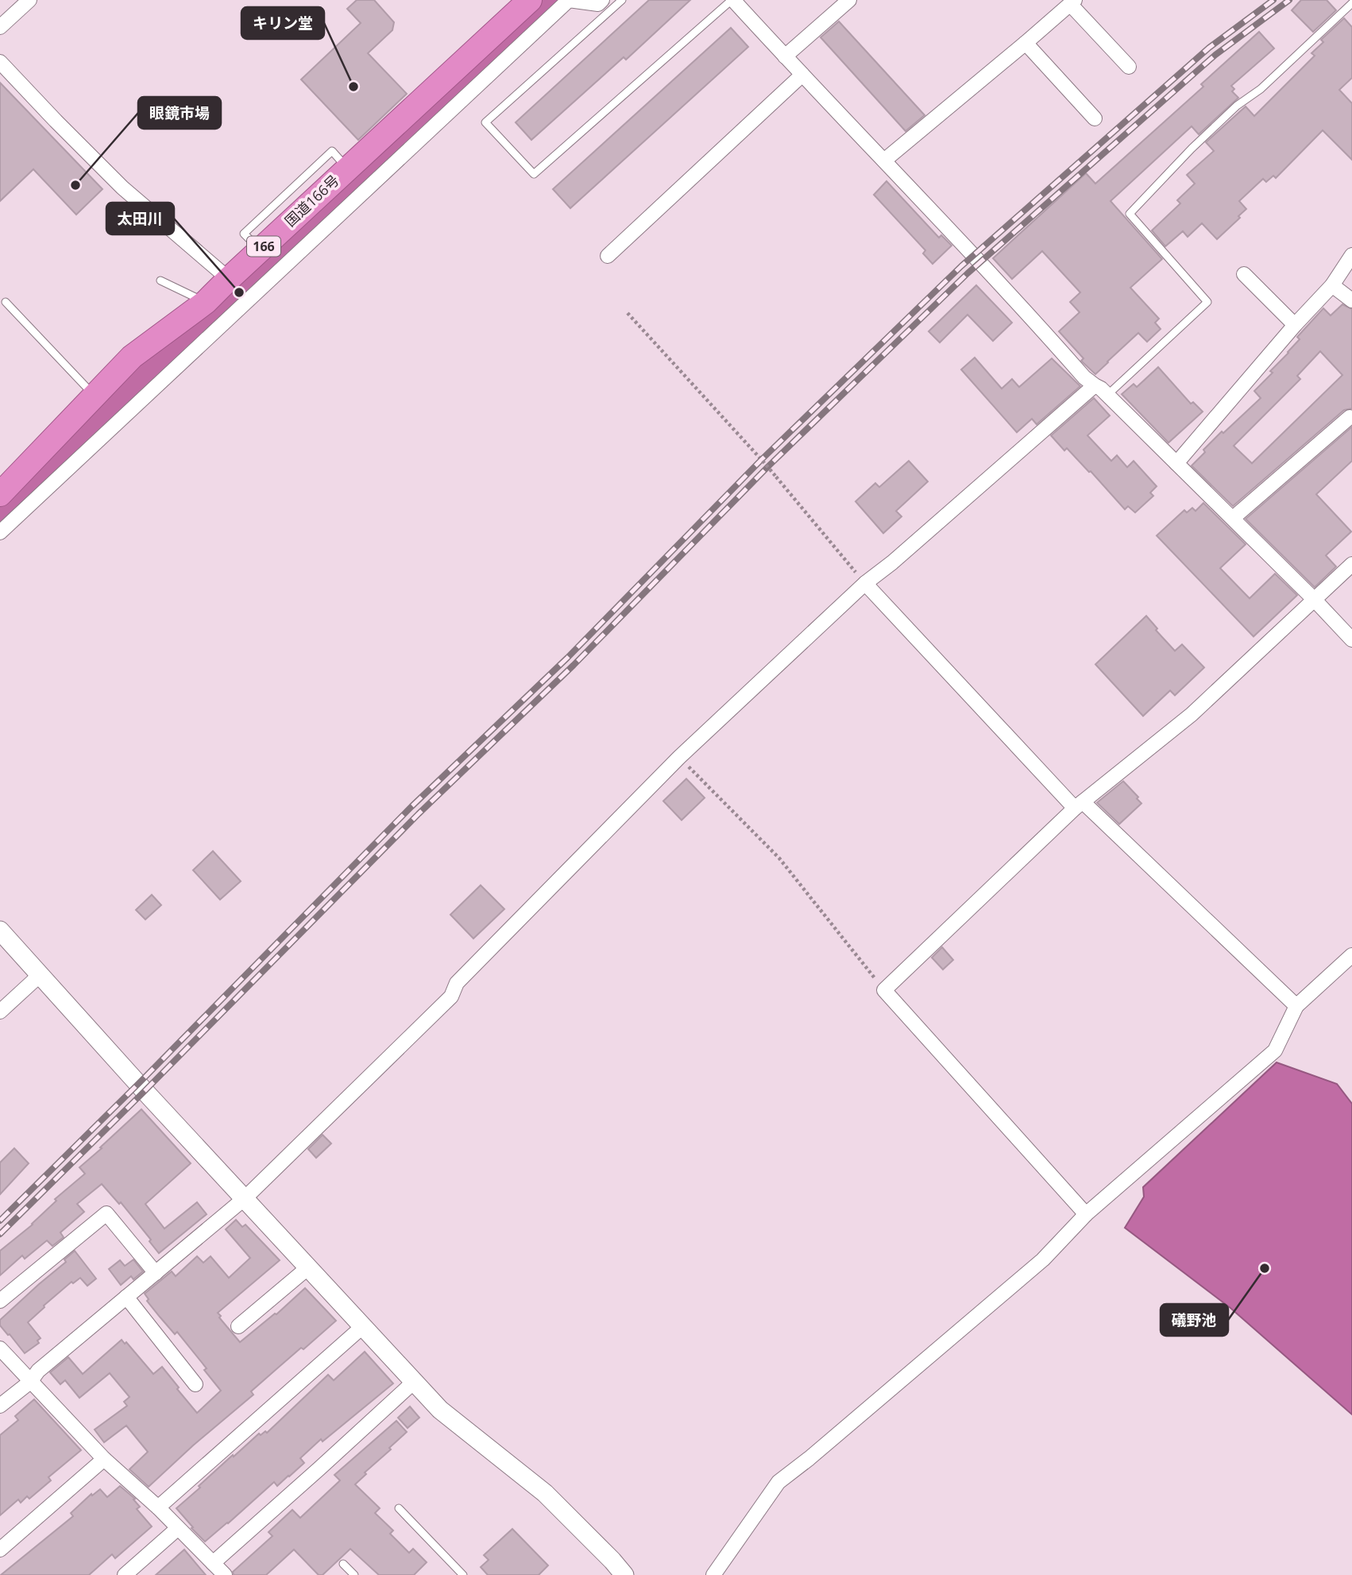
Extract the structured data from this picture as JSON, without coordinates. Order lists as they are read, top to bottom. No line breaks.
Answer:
{"streets":{"highway":["国道166号","166"]},"places":["キリン堂","眼鏡市場","太田川","礒野池"]}
